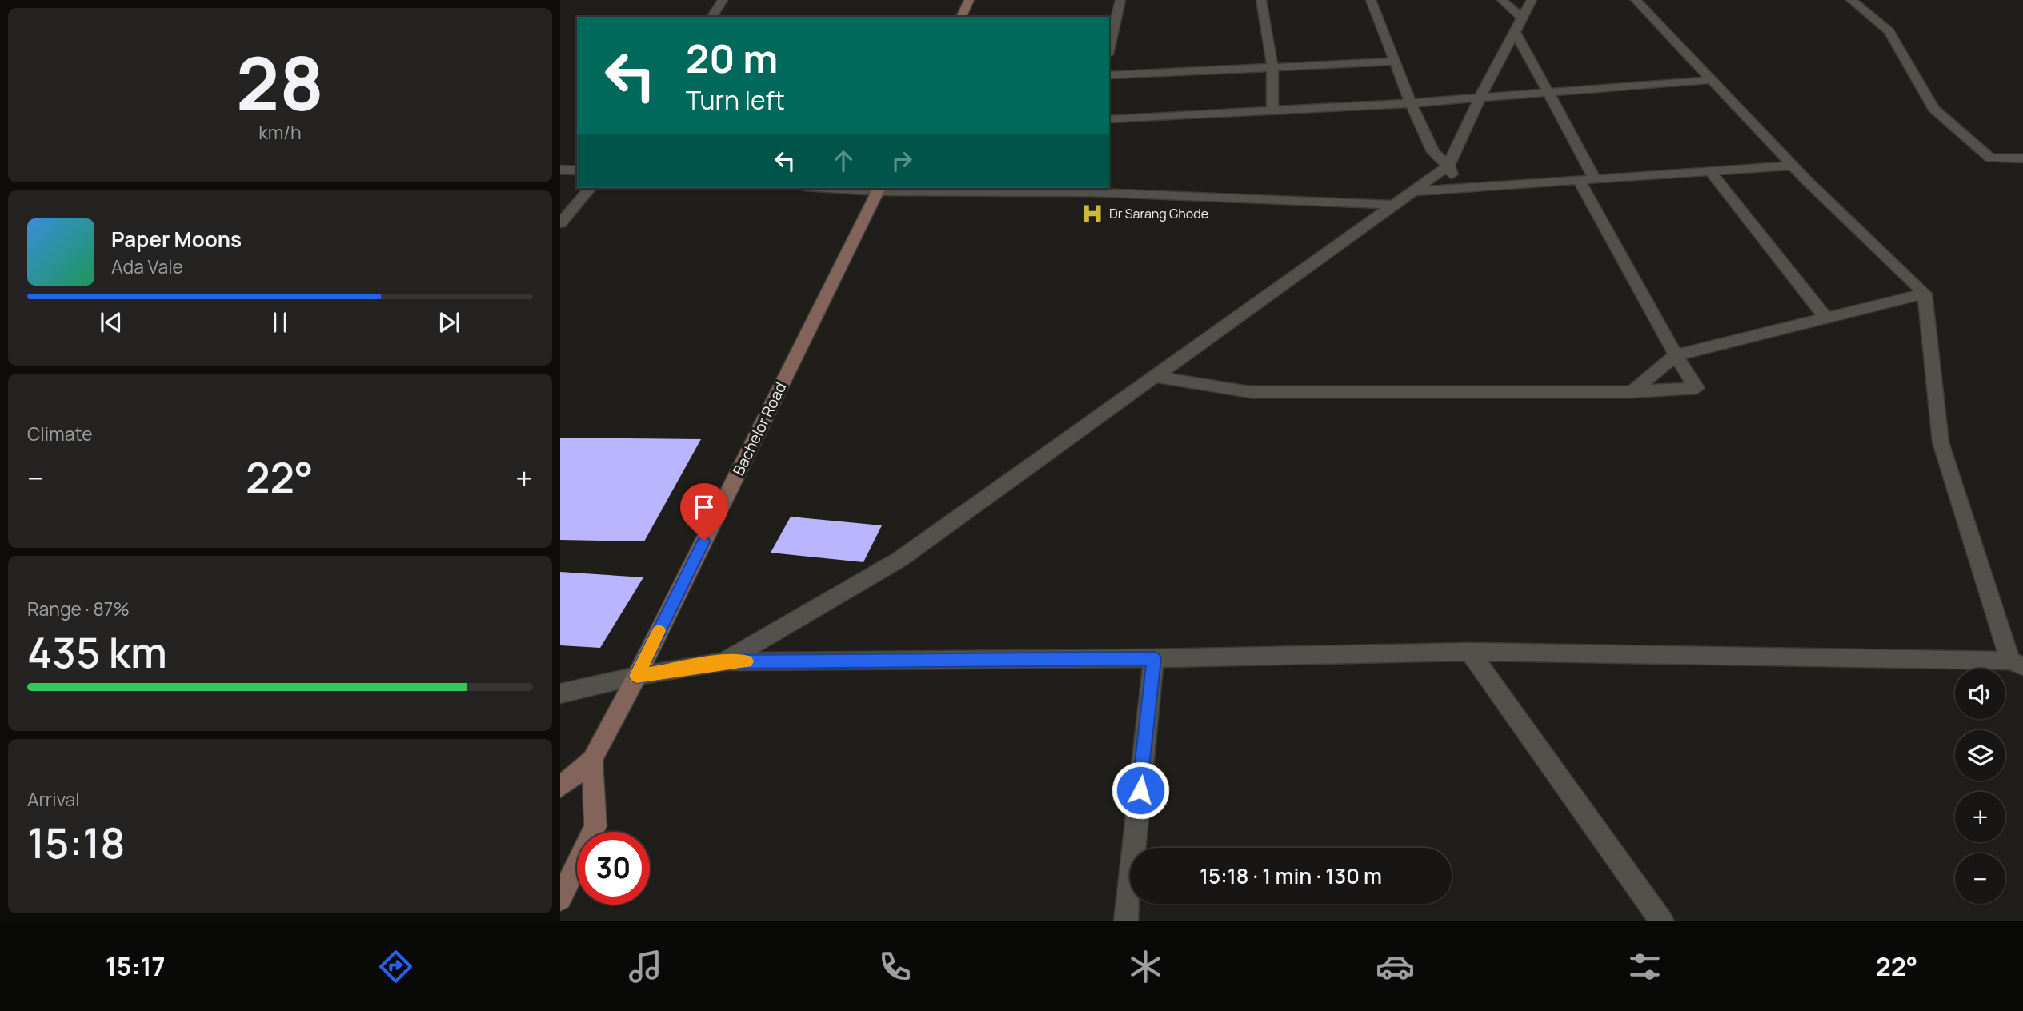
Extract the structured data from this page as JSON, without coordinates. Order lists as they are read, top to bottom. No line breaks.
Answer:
{"streets":{"main road":["Bachelor Road"]},"places":{"hospital":["Dr Sarang Ghode"]},"page":{"tile":[["28","km/h"],"Climate",["Range · 87%","435 km"],["Arrival","15:18"]],"turn":["20 m","Turn left"],"song":["Paper Moons","Ada Vale"],"heat":["−","22°","+"],"map_buttons":["+","−"],"limit":"30","trip":"15:18 · 1 min · 130 m","tabs":["15:17","22°"]}}
